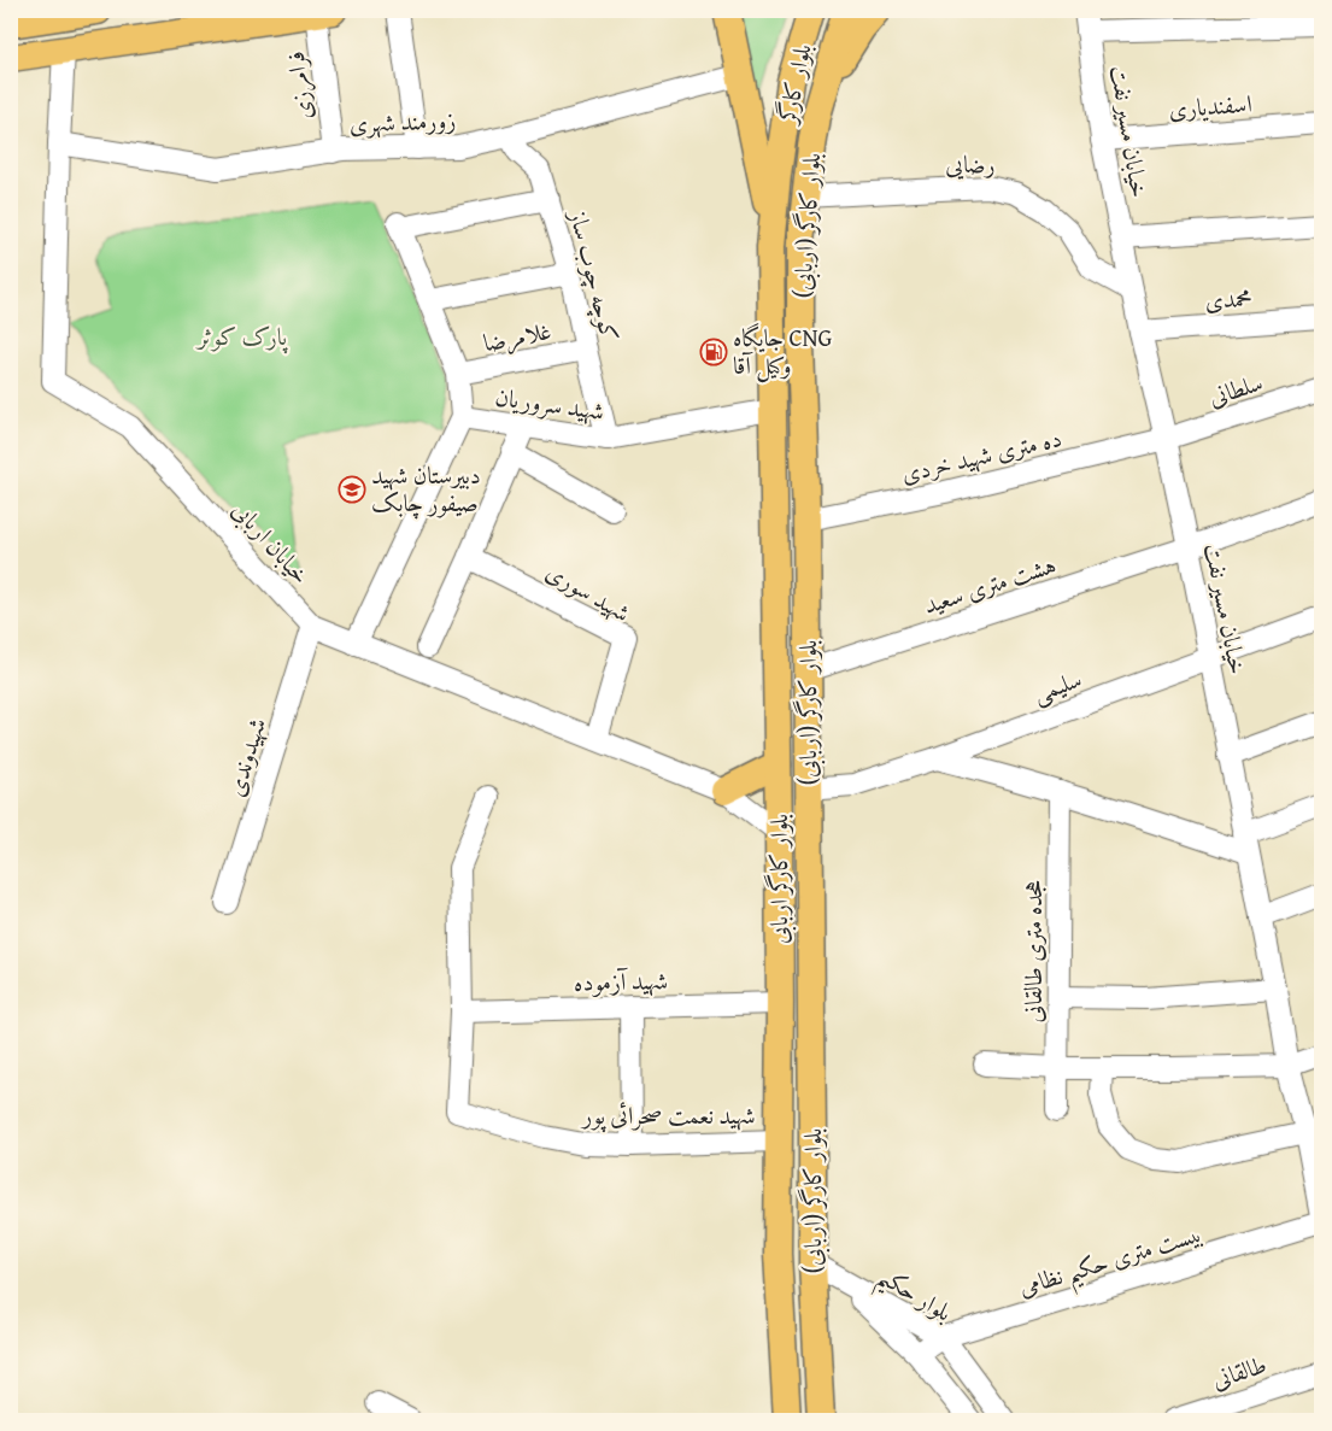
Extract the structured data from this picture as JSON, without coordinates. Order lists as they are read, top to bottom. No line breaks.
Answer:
{"streets":{"main road":["بلوار کارگر","بلوار کارگر (اربابی)","بلوار کارگر اربابی"],"street":["فرامرزی","اسفندیاری","زورمند شهری","خیابان مسیر نفت","رضایی","کوچه چوب ساز","محمدی","غلامرضا","سلطانی","شهید سروریان","ده متری شهید خردی","خیابان اربابی","هشت متری سعید","شهید سوری","سلیمی","شهیدوندی","هجده متری طالقانی","شهید آزموده","شهید نعمت صحرائی پور","بیست متری حکیم نظامی","بلوار حکیم","طالقانی"]},"crossings":[["بلوار کارگر","بلوار کارگر اربابی"],["فرامرزی","زورمند شهری"],["اسفندیاری","خیابان مسیر نفت"],["زورمند شهری","کوچه چوب ساز"],["زورمند شهری","خیابان اربابی"],["خیابان مسیر نفت","رضایی"],["خیابان مسیر نفت","محمدی"],["خیابان مسیر نفت","سلطانی"],["خیابان مسیر نفت","ده متری شهید خردی"],["خیابان مسیر نفت","هشت متری سعید"],["خیابان مسیر نفت","سلیمی"],["رضایی","بلوار کارگر (اربابی)"],["بلوار کارگر (اربابی)","ده متری شهید خردی"],["بلوار کارگر (اربابی)","هشت متری سعید"],["بلوار کارگر (اربابی)","سلیمی"],["بلوار کارگر (اربابی)","بلوار حکیم"],["کوچه چوب ساز","غلامرضا"],["کوچه چوب ساز","شهید سروریان"],["سلطانی","ده متری شهید خردی"],["شهید سروریان","بلوار کارگر اربابی"],["خیابان اربابی","شهید سوری"],["خیابان اربابی","شهیدوندی"],["خیابان اربابی","بلوار کارگر اربابی"],["بلوار کارگر اربابی","شهید آزموده"],["بلوار کارگر اربابی","شهید نعمت صحرائی پور"],["شهید آزموده","شهید نعمت صحرائی پور"],["بیست متری حکیم نظامی","بلوار حکیم"]],"parks":["پارک کوثر"],"places":{"fuel station":["جایگاه CNG وکیل آقا"],"school or university":["دبیرستان شهید صیفور چابک"]}}
